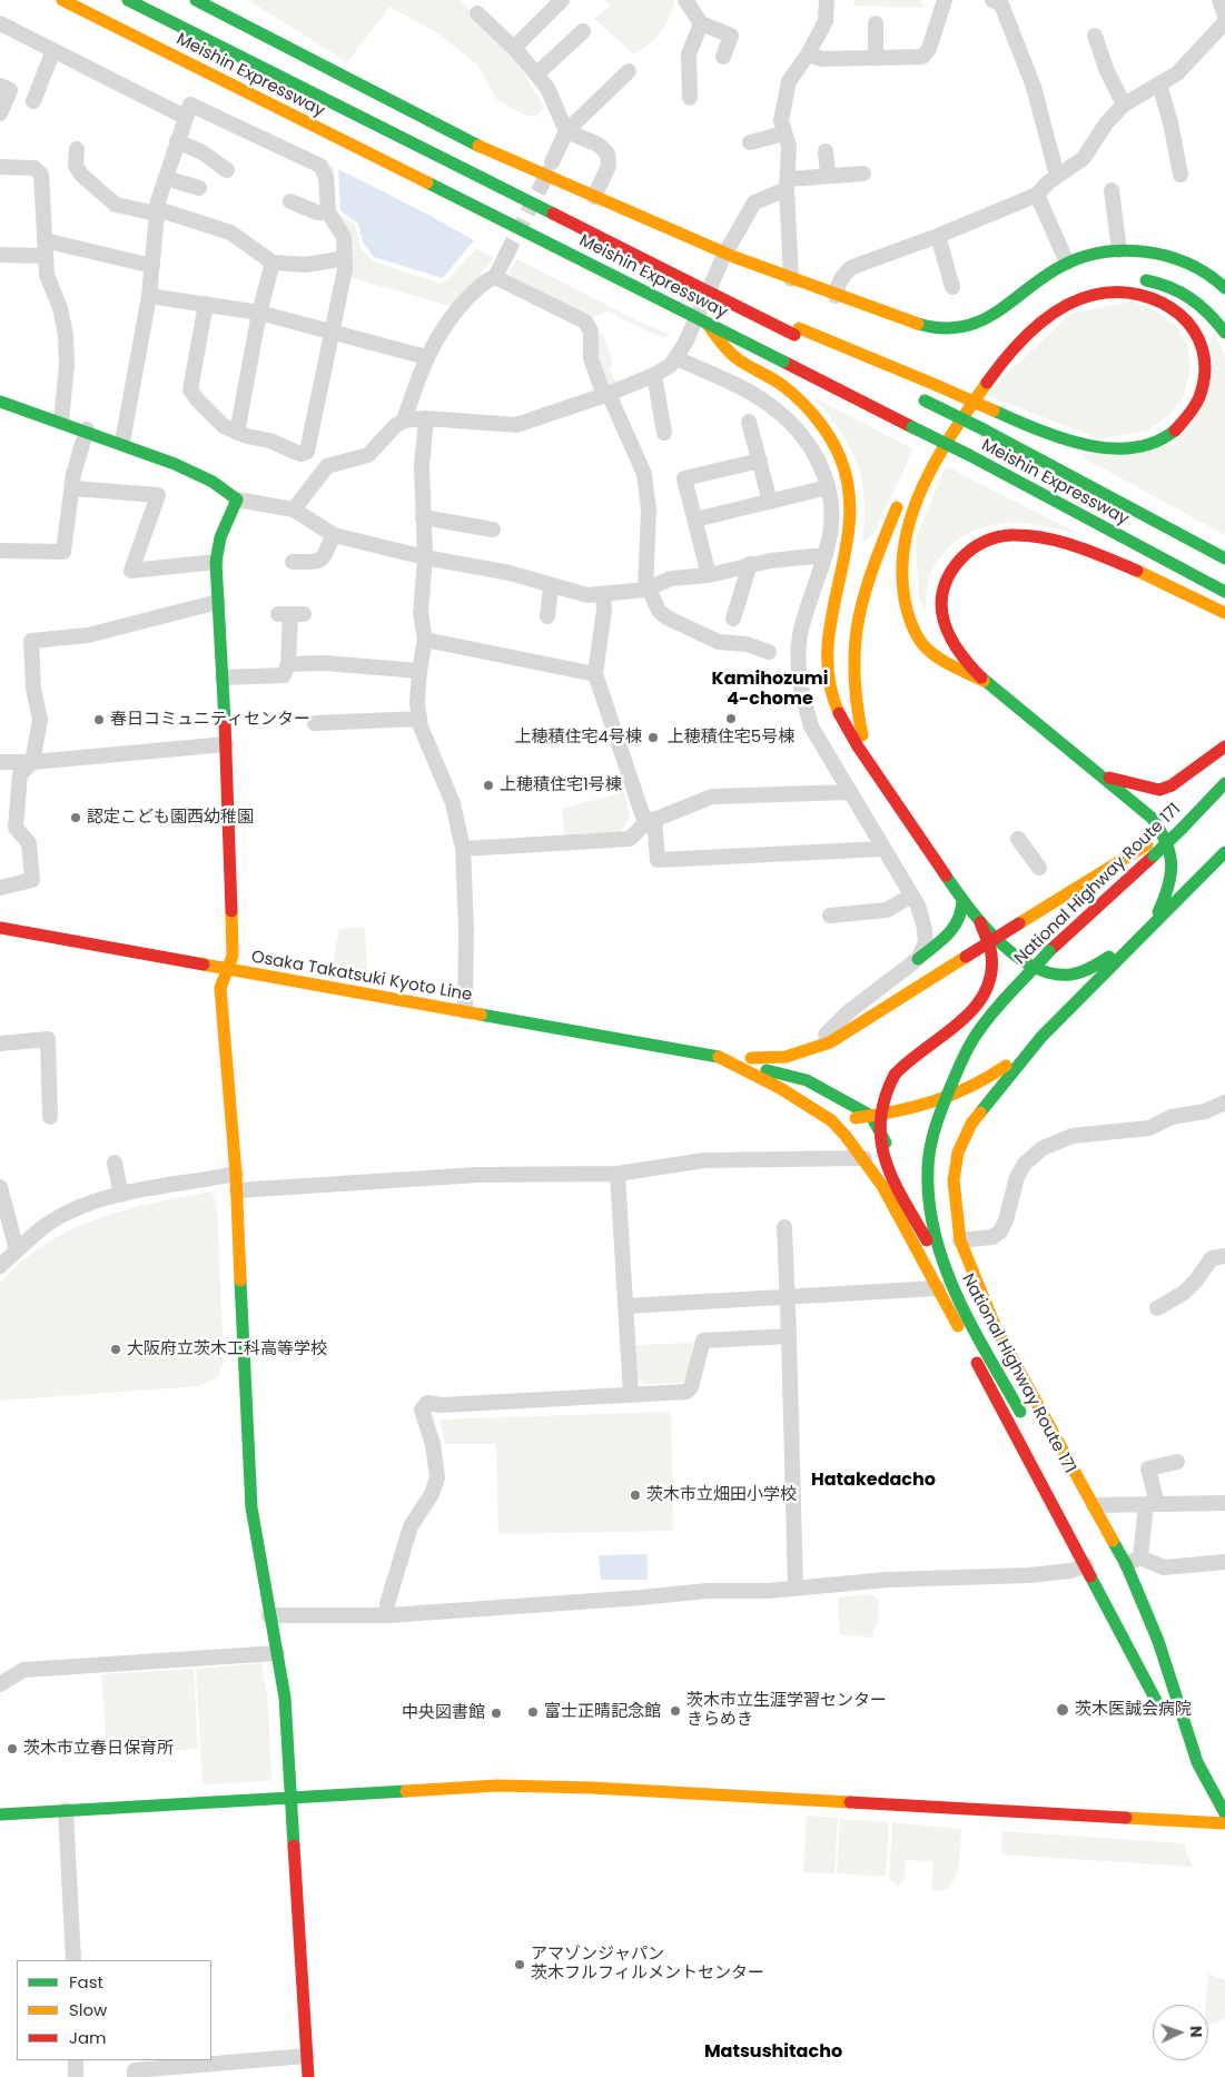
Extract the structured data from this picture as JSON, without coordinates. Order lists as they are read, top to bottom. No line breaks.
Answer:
{"streets":{"main road":["Meishin Expressway","National Highway Route 171","Osaka Takatsuki Kyoto Line"]},"districts":["Kamihozumi 4-chome","Hatakedacho","Matsushitacho"],"places":["上穂積住宅5号棟","春日コミュニティセンター","上穂積住宅4号棟","上穂積住宅1号棟","認定こども園西幼稚園","大阪府立茨木工科高等学校","茨木市立畑田小学校","茨木医誠会病院","茨木市立生涯学習センター きらめき","富士正晴記念館","中央図書館","茨木市立春日保育所","アマゾンジャパン 茨木フルフィルメントセンター"],"legend":["Fast","Slow","Jam"],"north":"right"}
